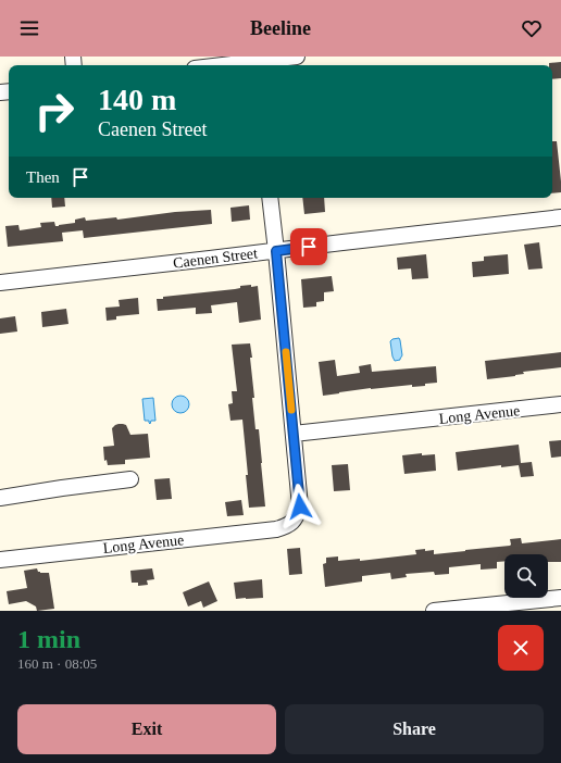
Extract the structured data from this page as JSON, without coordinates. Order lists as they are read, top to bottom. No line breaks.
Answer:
{"streets":{"street":["Caenen Street","Long Avenue"]},"page":{"header":"Beeline","turn":["140 m","Caenen Street"],"then":"Then","heading":["1 min","160 m · 08:05"],"buttons":["Exit","Share"]}}
